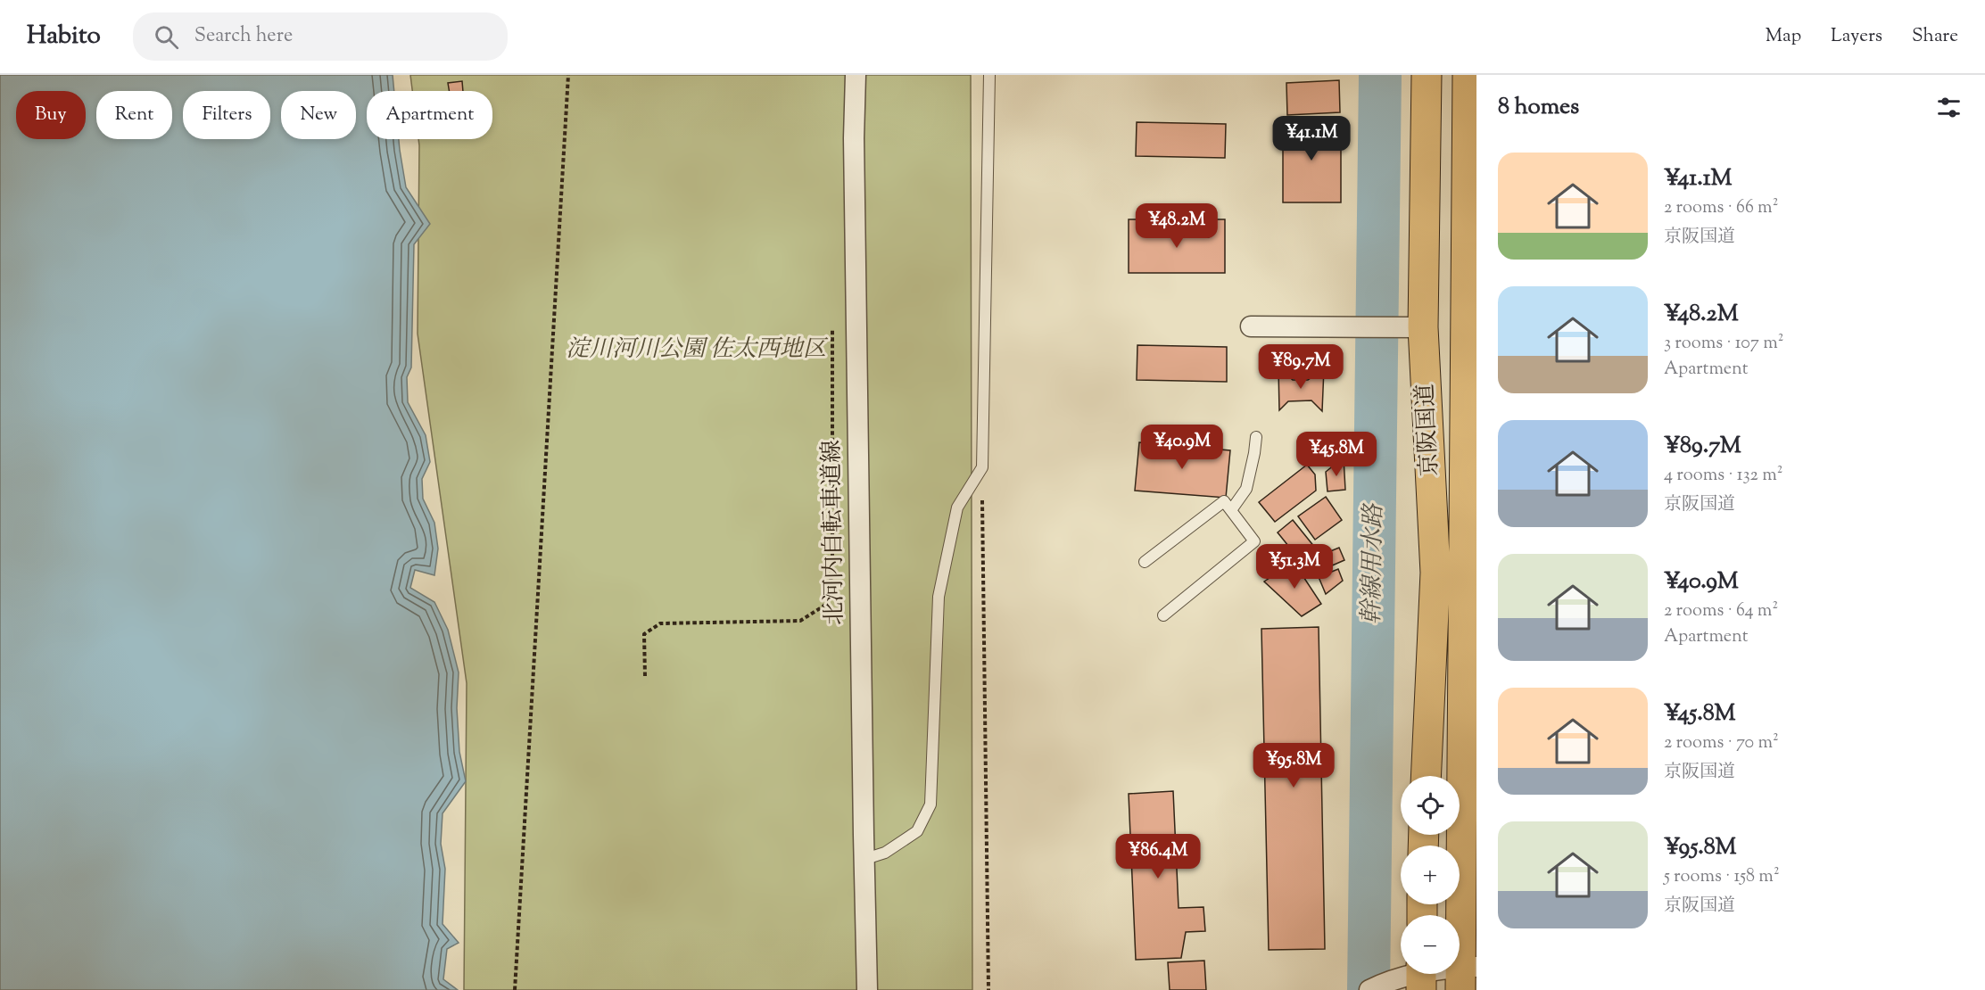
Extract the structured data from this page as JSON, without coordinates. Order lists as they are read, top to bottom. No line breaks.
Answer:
{"streets":{"highway":["京阪国道"],"street":["北河内自転車道線"]},"water":["幹線用水路"],"parks":["淀川河川公園 佐太西地区"],"page":{"header":"Habito","search":"Search here","nav":["Map","Layers","Share"],"heading":"8 homes","chip":["Buy","Rent","Filters","New","Apartment"],"price":["¥41.1M","¥48.2M","¥89.7M","¥40.9M","¥45.8M","¥51.3M","¥95.8M","¥86.4M"],"list":[{"name":"¥41.1M","note":"2 rooms · 66 m² · 京阪国道"},{"name":"¥48.2M","note":"3 rooms · 107 m² · Apartment"},{"name":"¥89.7M","note":"4 rooms · 132 m² · 京阪国道"},{"name":"¥40.9M","note":"2 rooms · 64 m² · Apartment"},{"name":"¥45.8M","note":"2 rooms · 70 m² · 京阪国道"},{"name":"¥95.8M","note":"5 rooms · 158 m² · 京阪国道"}],"map_buttons":["+","−"]}}
